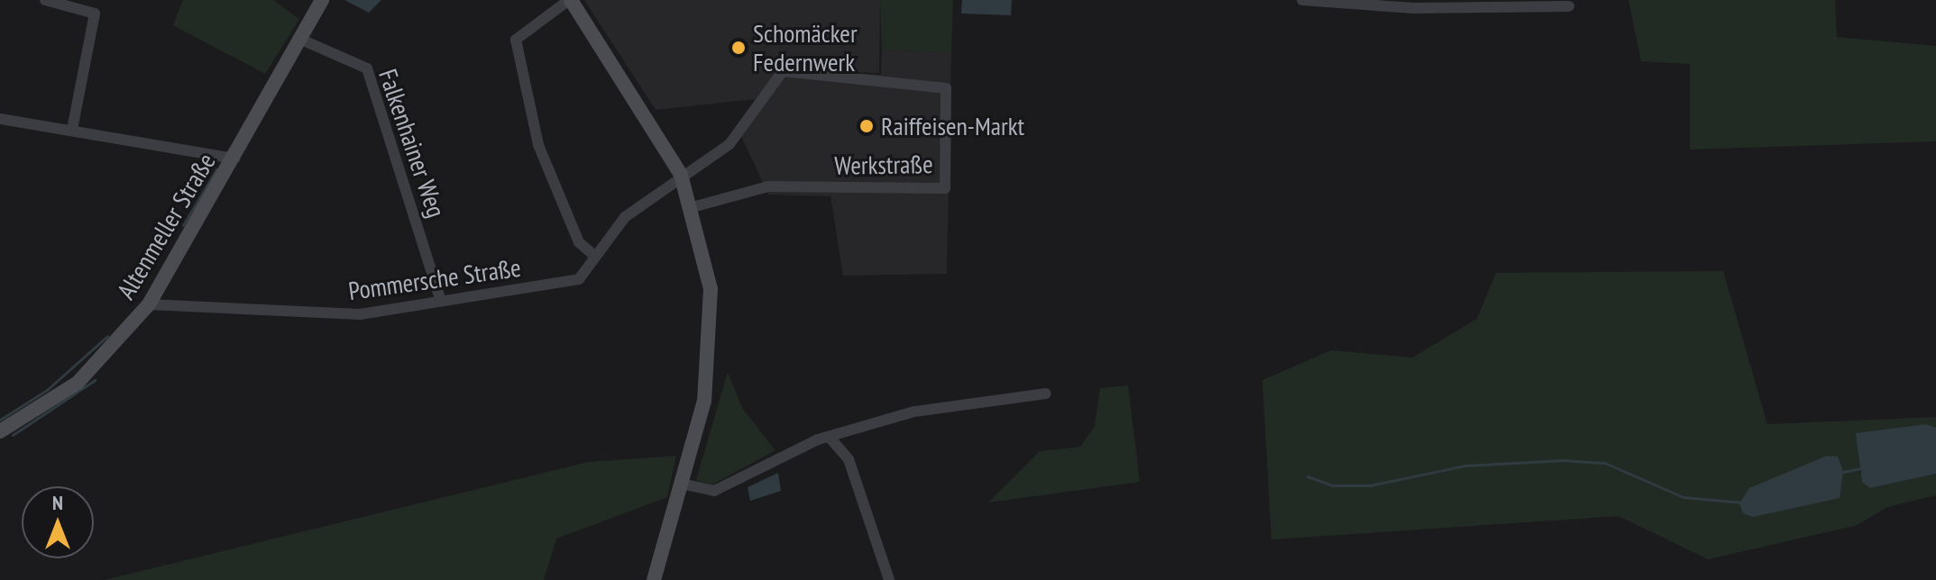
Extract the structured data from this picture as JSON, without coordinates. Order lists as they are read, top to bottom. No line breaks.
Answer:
{"streets":{"main road":["Altenmeller Straße"],"street":["Falkenhainer Weg","Werkstraße","Pommersche Straße"]},"crossings":[["Falkenhainer Weg","Altenmeller Straße"],["Falkenhainer Weg","Pommersche Straße"],["Werkstraße","Pommersche Straße"],["Altenmeller Straße","Pommersche Straße"]],"places":["Schomäcker Federnwerk","Raiffeisen-Markt"],"north":"top"}
